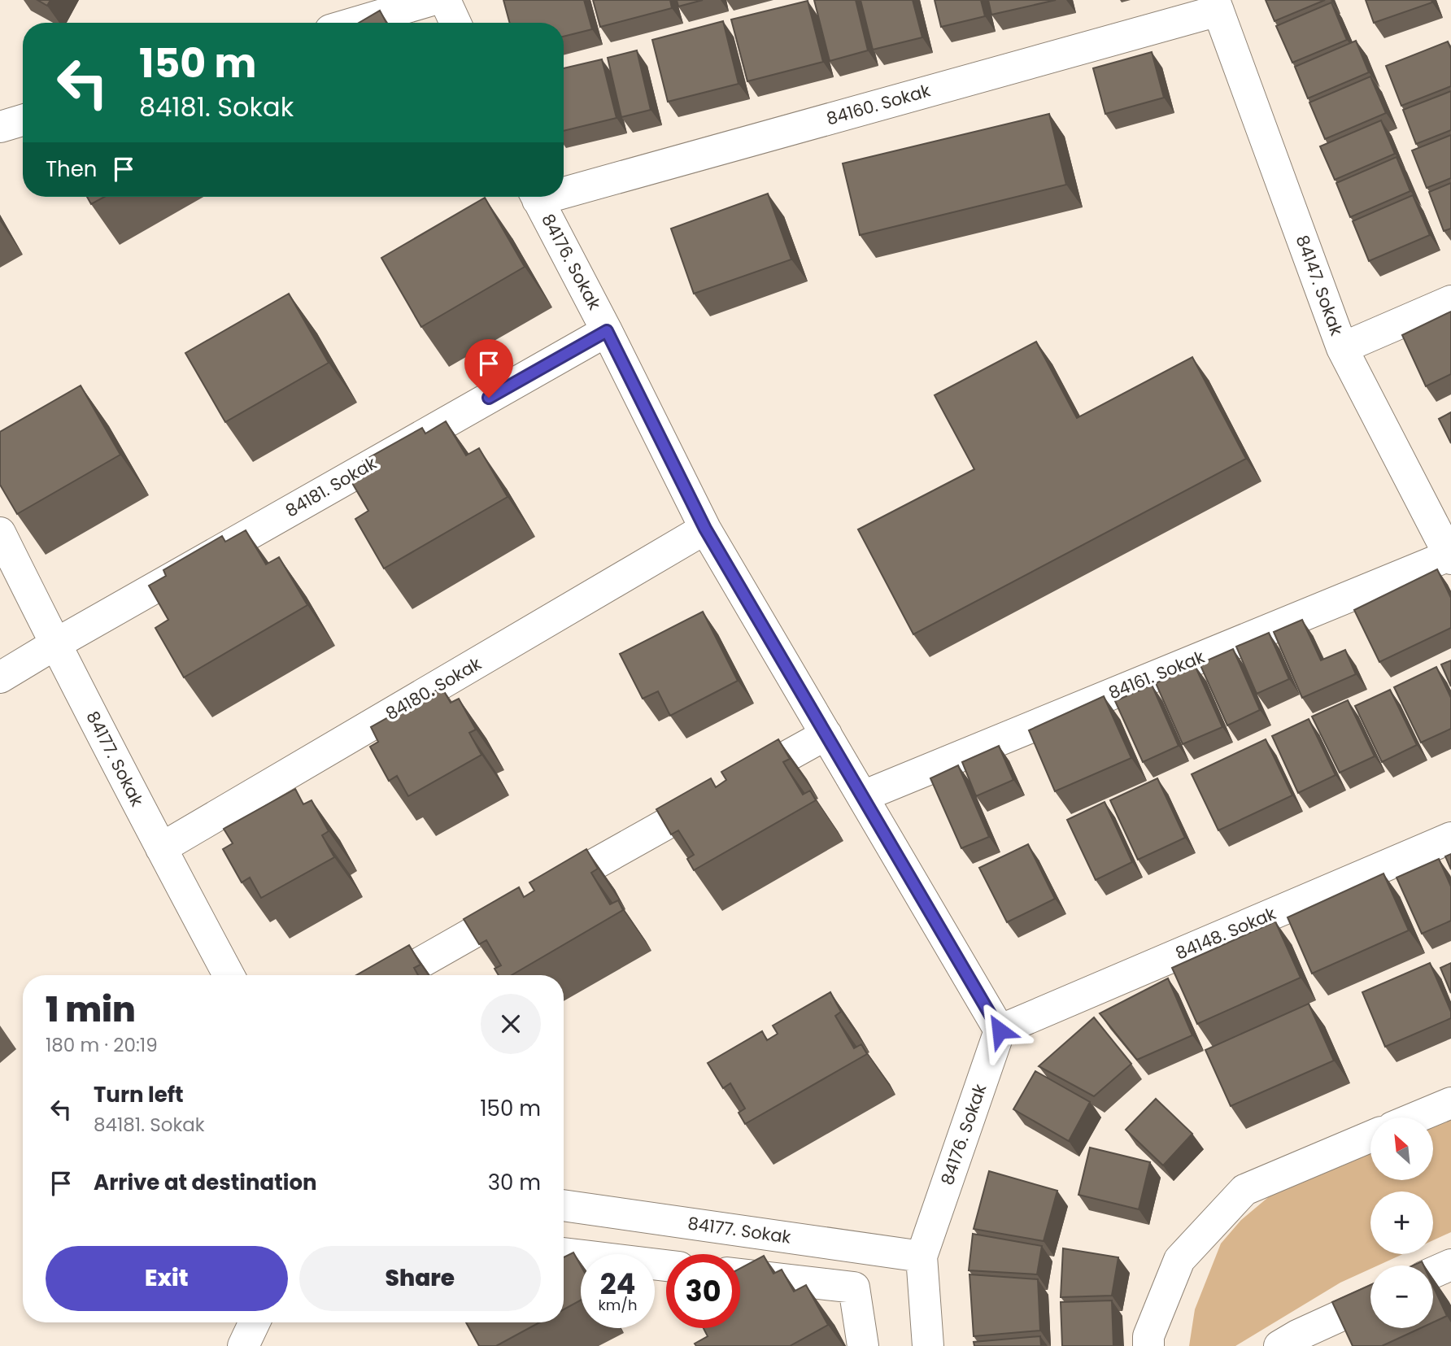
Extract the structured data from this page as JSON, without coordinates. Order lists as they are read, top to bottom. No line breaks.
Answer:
{"streets":{"street":["84160. Sokak","84176. Sokak","84147. Sokak","84181. Sokak","84161. Sokak","84180. Sokak","84177. Sokak","84148. Sokak"]},"crossings":[["84160. Sokak","84147. Sokak"],["84176. Sokak","84181. Sokak"],["84176. Sokak","84161. Sokak"],["84176. Sokak","84180. Sokak"],["84176. Sokak","84177. Sokak"],["84176. Sokak","84148. Sokak"],["84147. Sokak","84161. Sokak"],["84181. Sokak","84177. Sokak"],["84180. Sokak","84177. Sokak"]],"north":"top left","page":{"turn":["150 m","84181. Sokak"],"then":"Then","heading":["1 min","180 m · 20:19"],"list":[{"name":"Turn left","note":"84181. Sokak","value":"150 m"},{"name":"Arrive at destination","value":"30 m"}],"map_buttons":["+","−"],"buttons":["Exit","Share"],"speed":"24 km/h","limit":"30"}}
